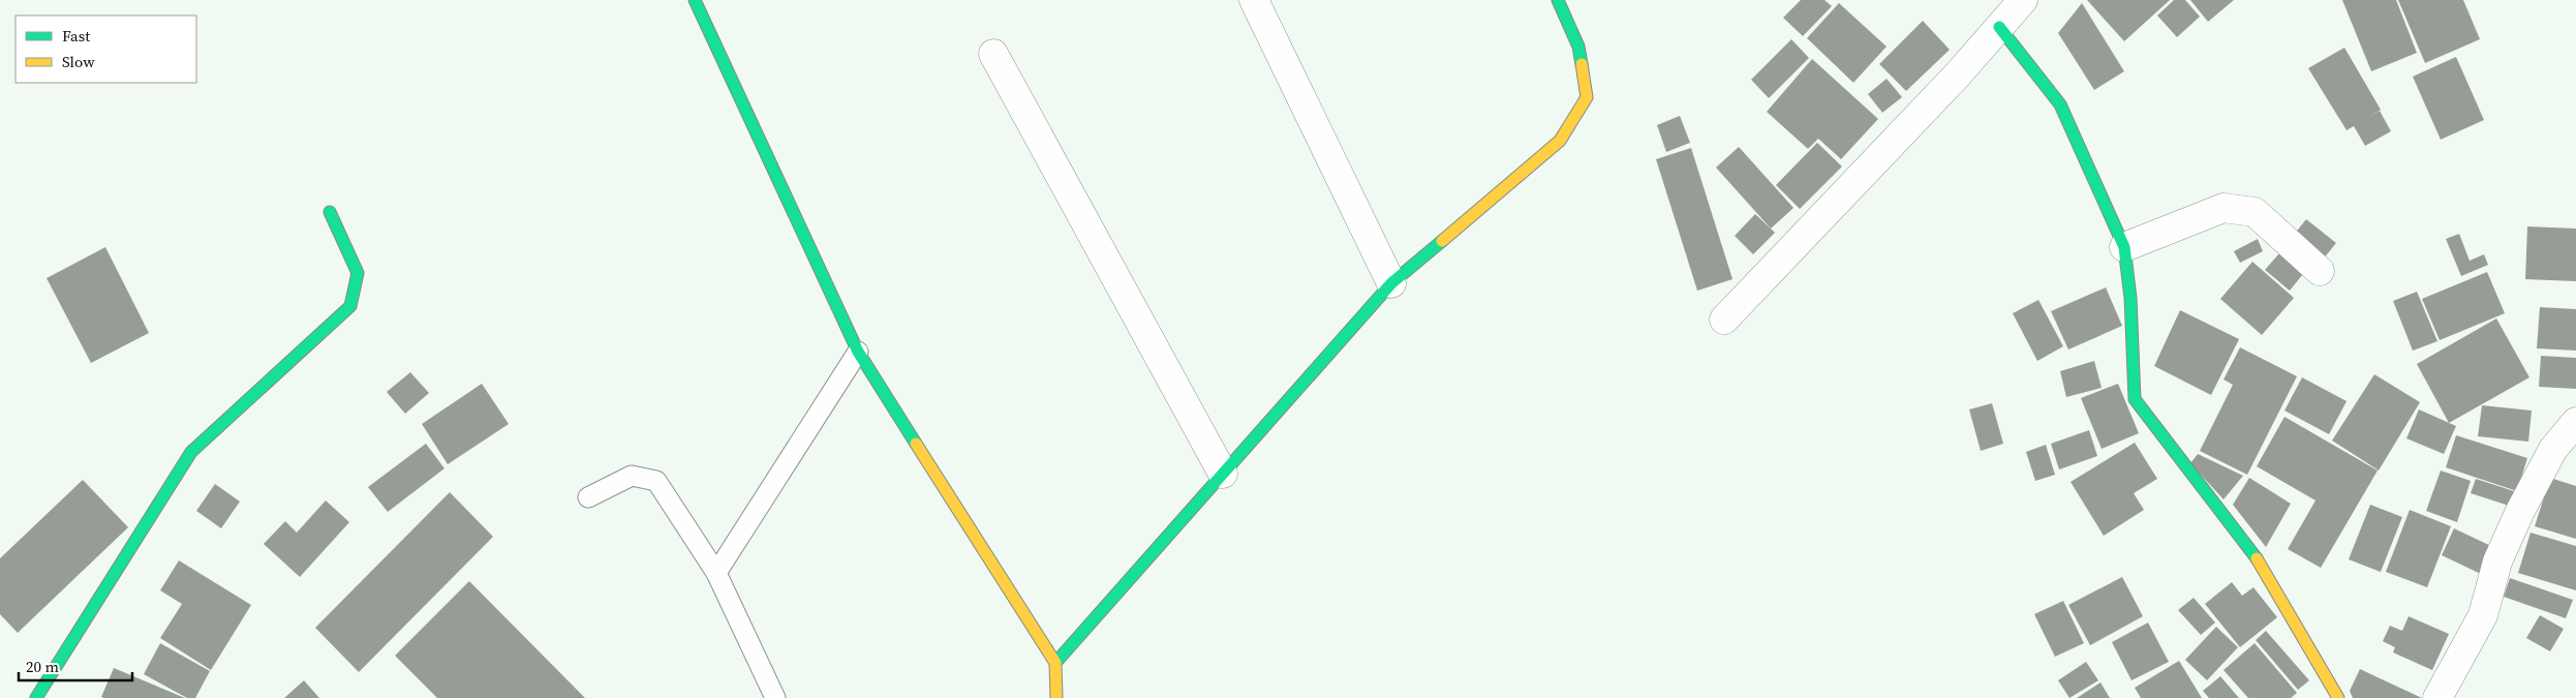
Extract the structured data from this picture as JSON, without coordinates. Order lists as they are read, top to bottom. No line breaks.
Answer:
{"legend":["Fast","Slow"],"scale_bar":"20 m"}
